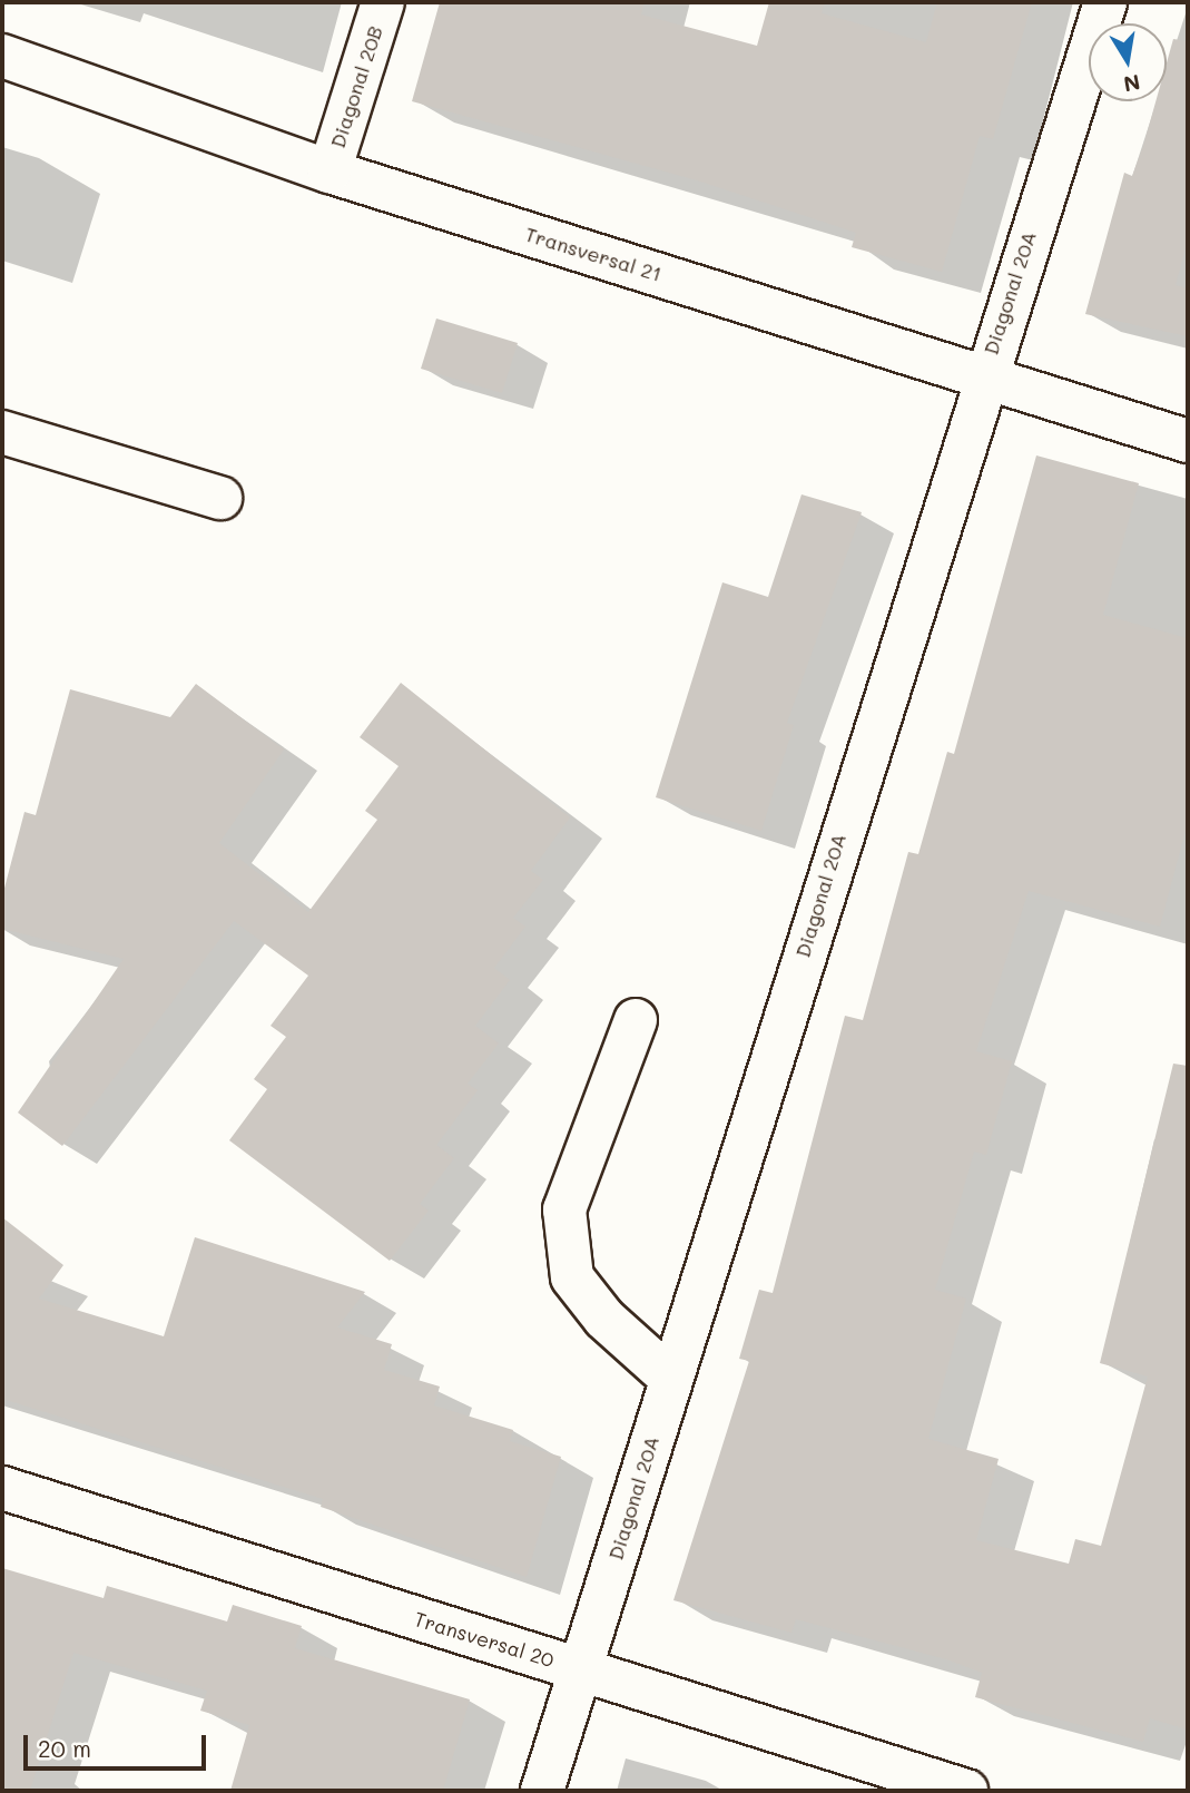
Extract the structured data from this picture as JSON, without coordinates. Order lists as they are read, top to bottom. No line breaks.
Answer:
{"streets":{"street":["Diagonal 20B","Transversal 21","Diagonal 20A","Transversal 20"]},"crossings":[["Diagonal 20B","Transversal 21"],["Transversal 21","Diagonal 20A"],["Diagonal 20A","Transversal 20"]],"scale_bar":"20 m","north":"bottom"}
